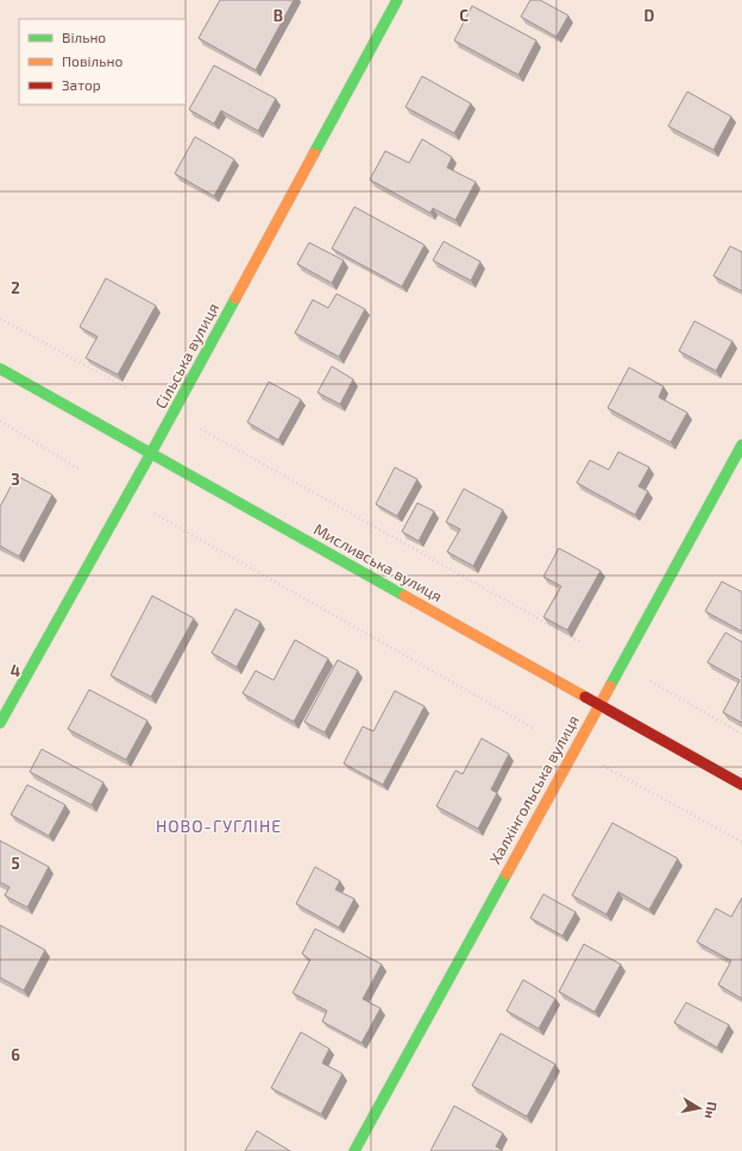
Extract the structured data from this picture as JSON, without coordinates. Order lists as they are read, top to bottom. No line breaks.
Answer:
{"streets":{"street":["Сільська вулиця","Мисливська вулиця","Халхінгольська вулиця"]},"crossings":[["Сільська вулиця","Мисливська вулиця"],["Мисливська вулиця","Халхінгольська вулиця"]],"districts":["НОВО-ГУГЛІНЕ"],"legend":["Вільно","Повільно","Затор"],"north":"right","grid":{"columns":["B","C","D"],"rows":["2","3","4","5","6"]}}
